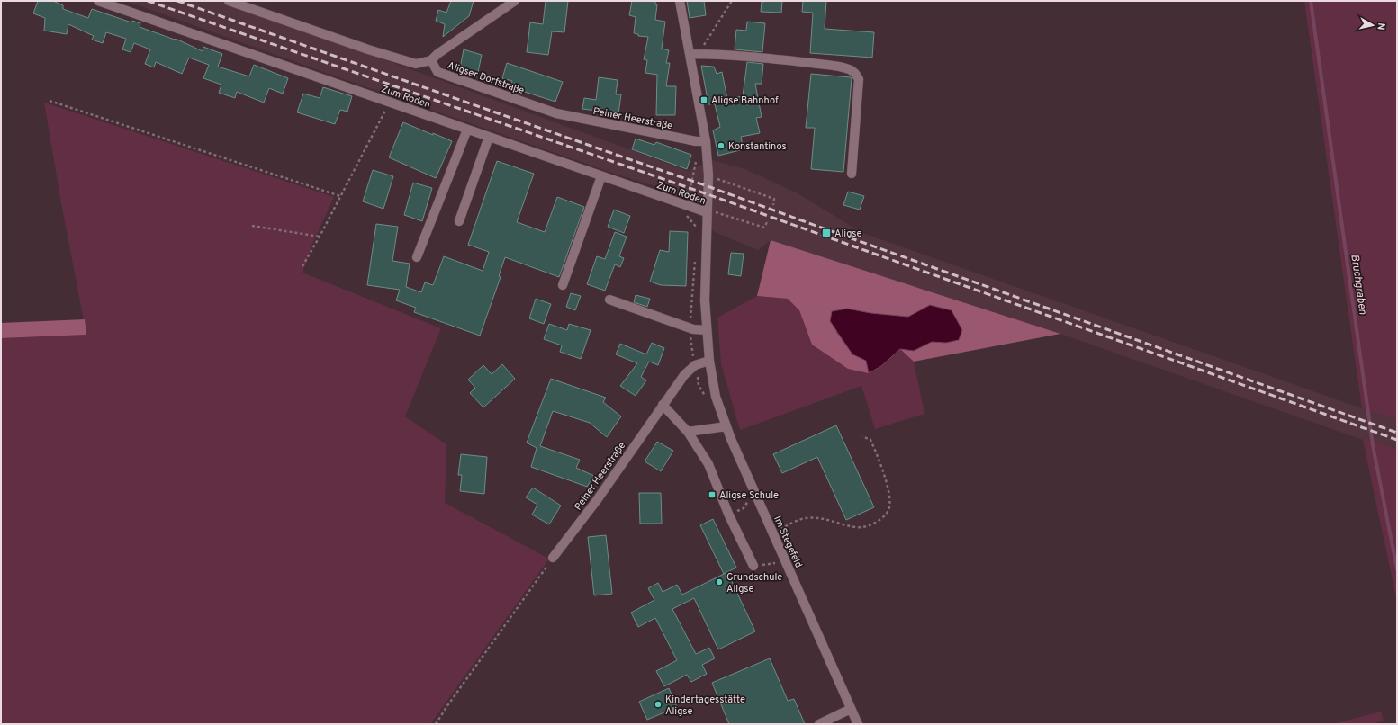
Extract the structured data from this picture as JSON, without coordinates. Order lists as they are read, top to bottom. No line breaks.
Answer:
{"streets":{"street":["Aligser Dorfstraße","Zum Roden","Peiner Heerstraße","Im Stegefeld"]},"crossings":[["Aligser Dorfstraße","Peiner Heerstraße"],["Peiner Heerstraße","Im Stegefeld"]],"water":["Bruchgraben"],"places":{"transit":["Aligse Bahnhof","Aligse","Aligse Schule"],"other":["Konstantinos","Grundschule Aligse","Kindertagesstätte Aligse"]},"north":"right"}
